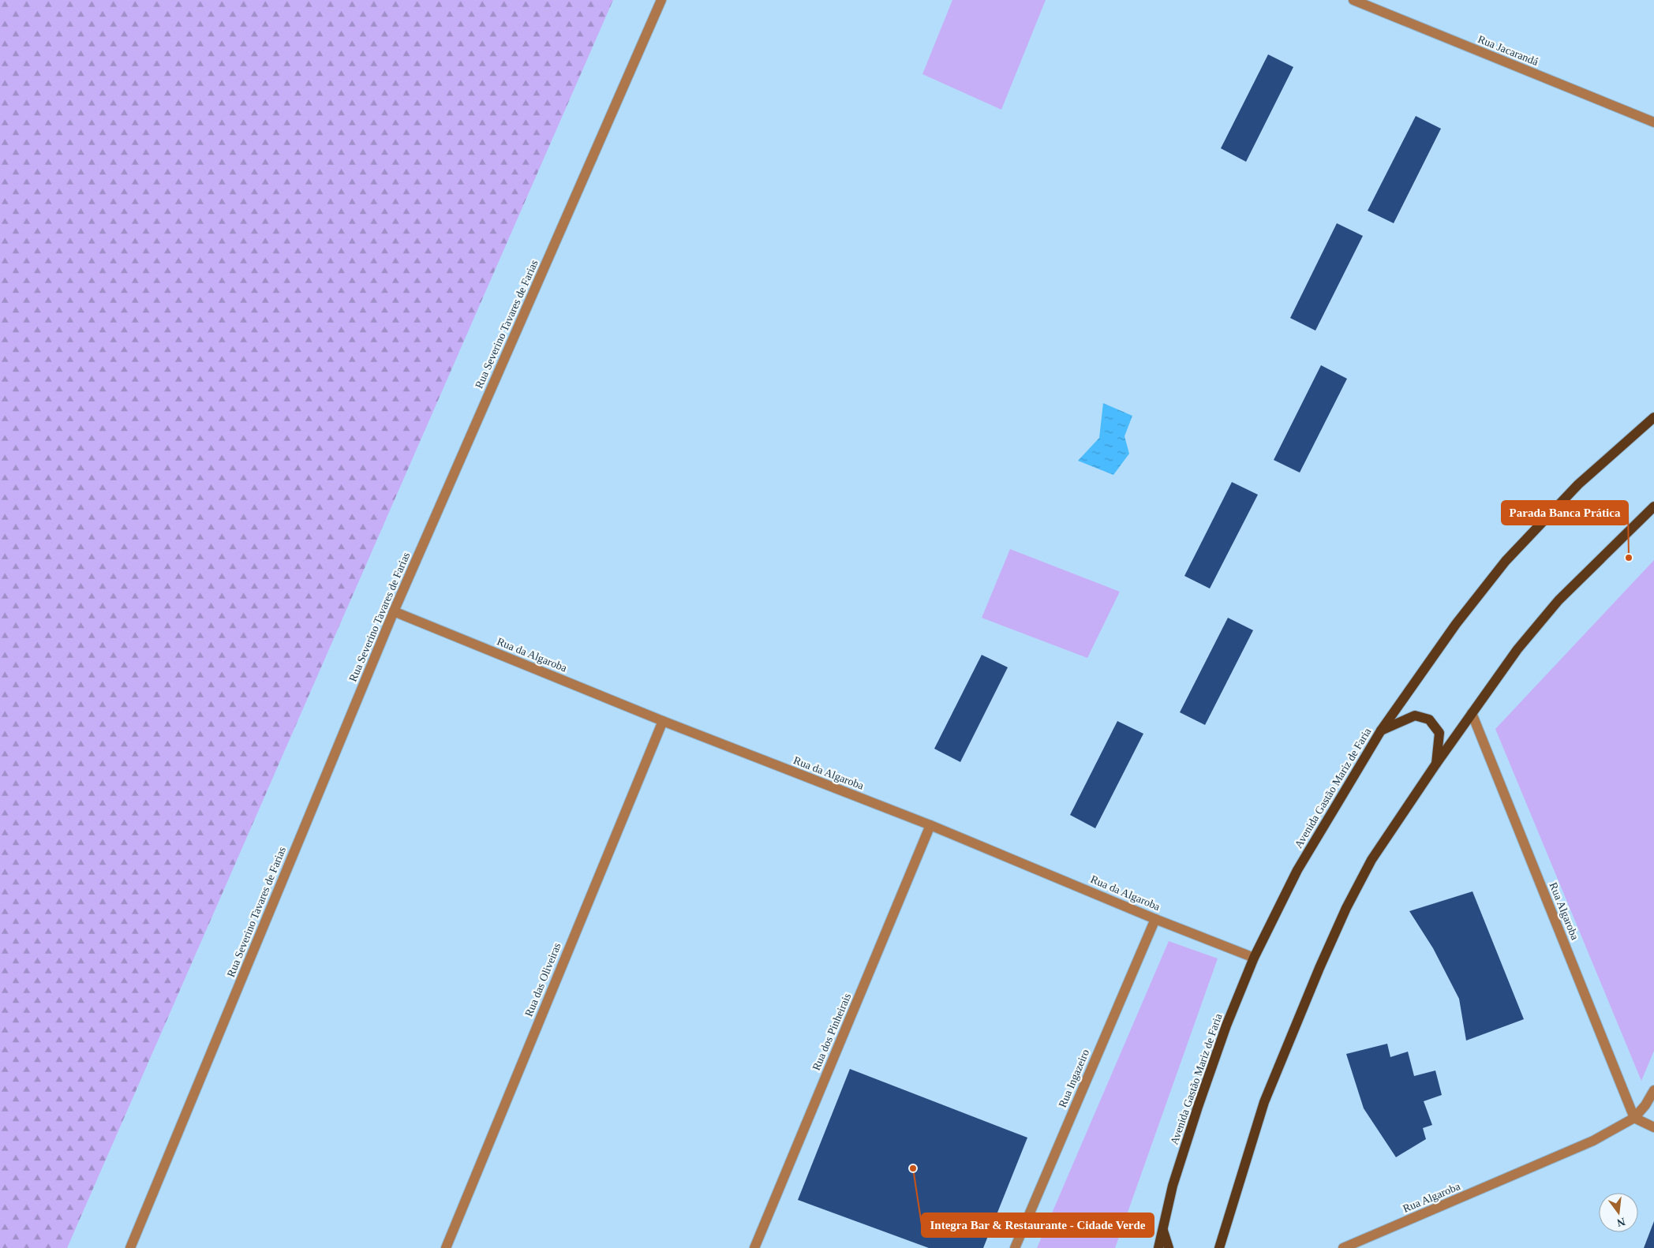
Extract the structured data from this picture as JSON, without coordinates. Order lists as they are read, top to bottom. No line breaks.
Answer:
{"streets":{"main road":["Avenida Gastão Mariz de Faria"],"street":["Rua Jacarandá","Rua Severino Tavares de Farias","Rua da Algaroba","Rua Algaroba","Rua das Oliveiras","Rua dos Pinheirais","Rua Ingazeiro"]},"crossings":[["Rua Severino Tavares de Farias","Rua da Algaroba"],["Rua da Algaroba","Avenida Gastão Mariz de Faria"],["Rua da Algaroba","Rua das Oliveiras"],["Rua da Algaroba","Rua dos Pinheirais"],["Rua da Algaroba","Rua Ingazeiro"]],"places":["Parada Banca Prática","Integra Bar & Restaurante - Cidade Verde"],"north":"bottom"}
